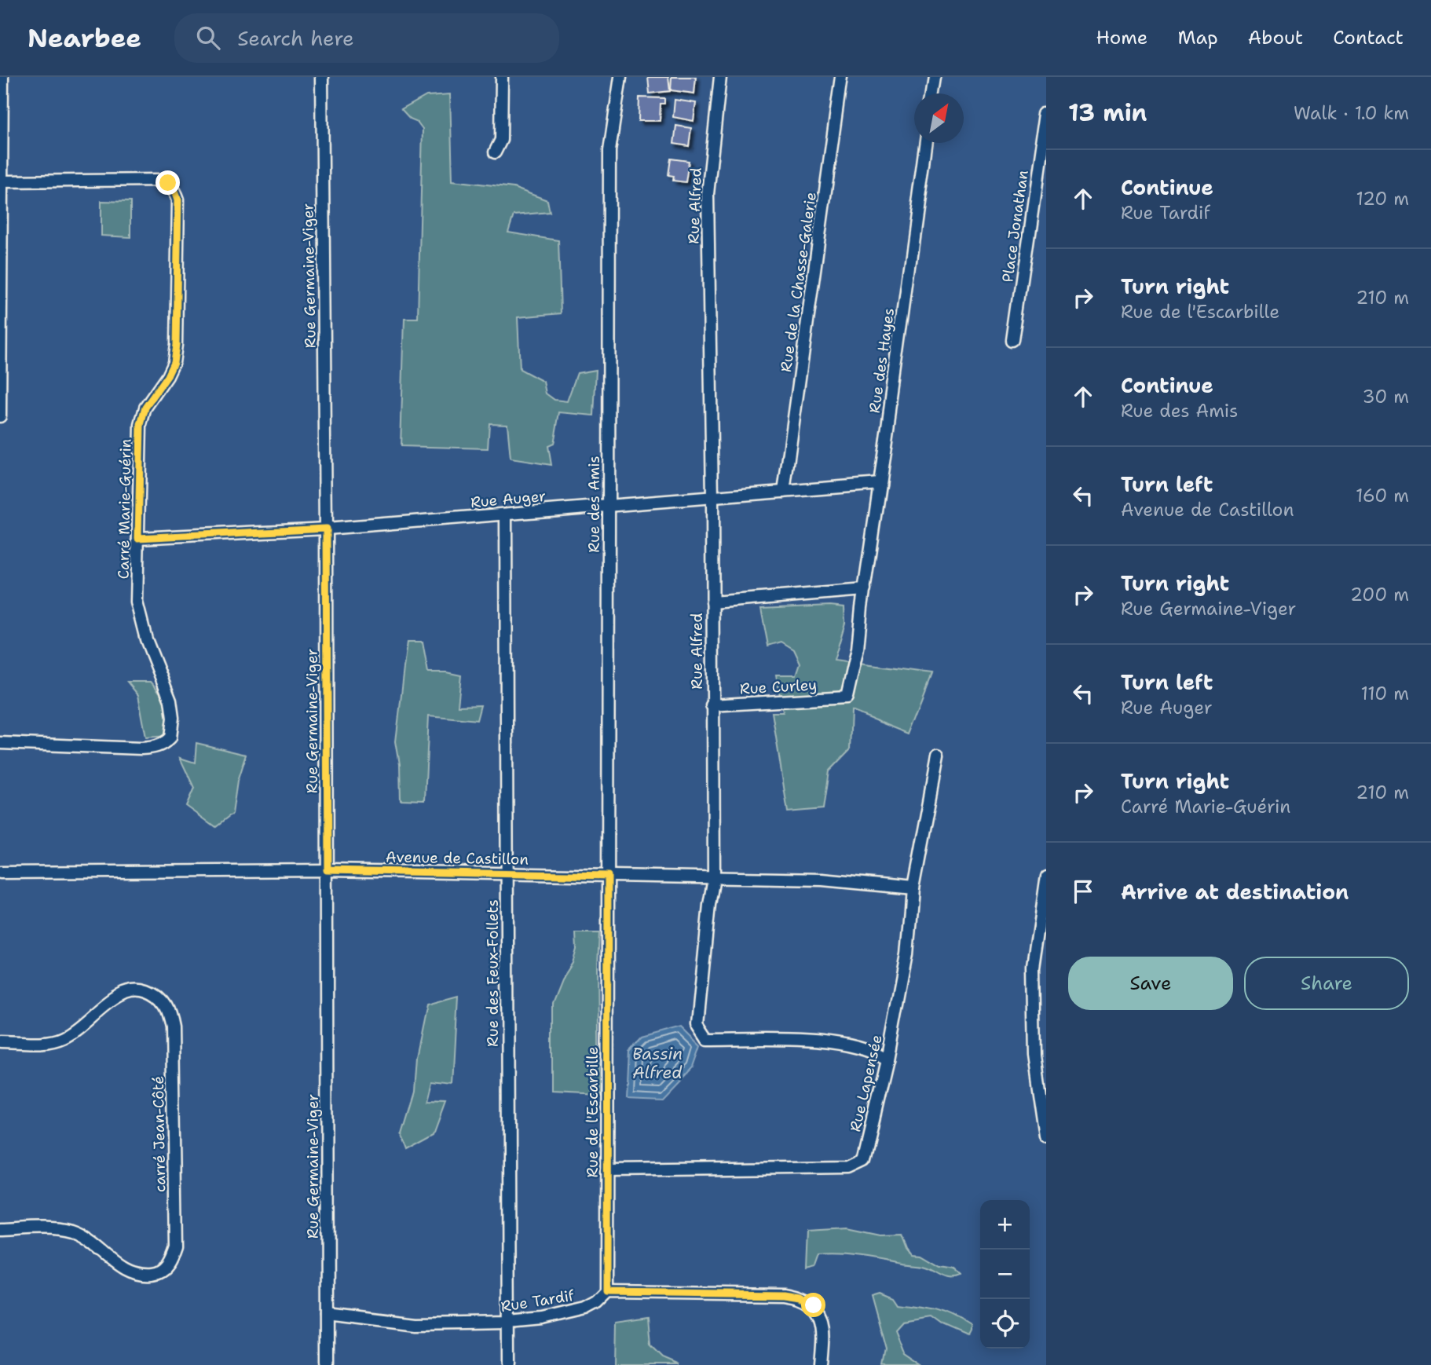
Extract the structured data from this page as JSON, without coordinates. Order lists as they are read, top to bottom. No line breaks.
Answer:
{"streets":{"street":["Rue Alfred","Place Jonathan","Rue Germaine-Viger","Rue de la Chasse-Galerie","Rue des Hayes","Rue Auger","Rue des Amis","Carré Marie-Guérin","Rue Curley","Avenue de Castillon","Rue des Feux-Follets","Rue Lapensée","Rue de l'Escarbille","carré Jean-Côté","Rue Tardif"]},"crossings":[["Rue Alfred","Rue Auger"],["Rue Alfred","Rue Curley"],["Rue Alfred","Avenue de Castillon"],["Rue Alfred","Rue Lapensée"],["Rue Germaine-Viger","Rue Auger"],["Rue Germaine-Viger","Avenue de Castillon"],["Rue Germaine-Viger","Rue Tardif"],["Rue de la Chasse-Galerie","Rue Auger"],["Rue des Hayes","Rue Auger"],["Rue des Hayes","Rue Curley"],["Rue Auger","Rue des Amis"],["Rue Auger","Carré Marie-Guérin"],["Rue Auger","Rue des Feux-Follets"],["Rue des Amis","Avenue de Castillon"],["Rue des Amis","Rue de l'Escarbille"],["Avenue de Castillon","Rue des Feux-Follets"],["Avenue de Castillon","Rue Lapensée"],["Rue des Feux-Follets","Rue Tardif"],["Rue Lapensée","Rue de l'Escarbille"],["Rue de l'Escarbille","Rue Tardif"]],"water":["Bassin Alfred"],"north":"top right","page":{"header":"Nearbee","search":"Search here","nav":["Home","Map","About","Contact"],"heading":["13 min","Walk · 1.0 km"],"list":[["Continue","Rue Tardif","120 m"],["Turn right","Rue de l'Escarbille","210 m"],["Continue","Rue des Amis","30 m"],["Turn left","Avenue de Castillon","160 m"],["Turn right","Rue Germaine-Viger","200 m"],["Turn left","Rue Auger","110 m"],["Turn right","Carré Marie-Guérin","210 m"],"Arrive at destination"],"buttons":["Save","Share"],"map_buttons":["+","−"]}}
